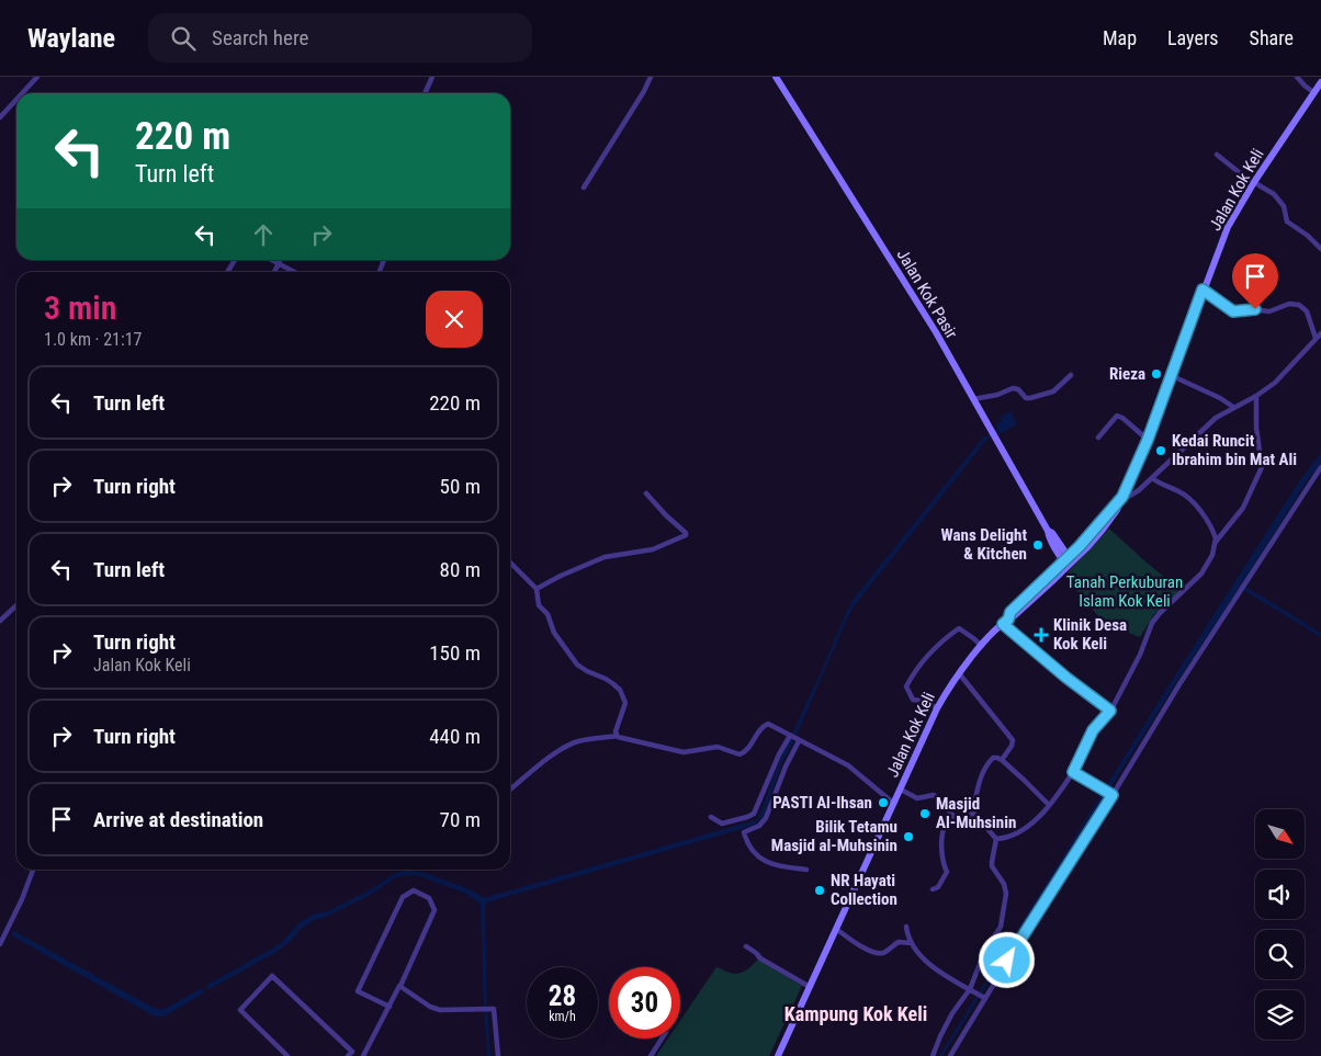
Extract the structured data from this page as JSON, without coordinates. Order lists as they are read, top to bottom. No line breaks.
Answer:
{"streets":{"street":["Jalan Kok Keli","Jalan Kok Pasir"]},"crossings":[["Jalan Kok Keli","Jalan Kok Pasir"]],"districts":["Kampung Kok Keli"],"parks":["Tanah Perkuburan Islam Kok Keli"],"places":{"other":["Rieza","Kedai Runcit Ibrahim bin Mat Ali","Wans Delight & Kitchen","PASTI Al-Ihsan","Masjid Al-Muhsinin","Bilik Tetamu Masjid al-Muhsinin","NR Hayati Collection"],"health":["Klinik Desa Kok Keli"]},"north":"bottom right","page":{"header":"Waylane","search":"Search here","nav":["Map","Layers","Share"],"turn":["220 m","Turn left"],"heading":["3 min","1.0 km · 21:17"],"list":[{"name":"Turn left","value":"220 m"},{"name":"Turn right","value":"50 m"},{"name":"Turn left","value":"80 m"},{"name":"Turn right","note":"Jalan Kok Keli","value":"150 m"},{"name":"Turn right","value":"440 m"},{"name":"Arrive at destination","value":"70 m"}],"speed":"28 km/h","limit":"30"}}
